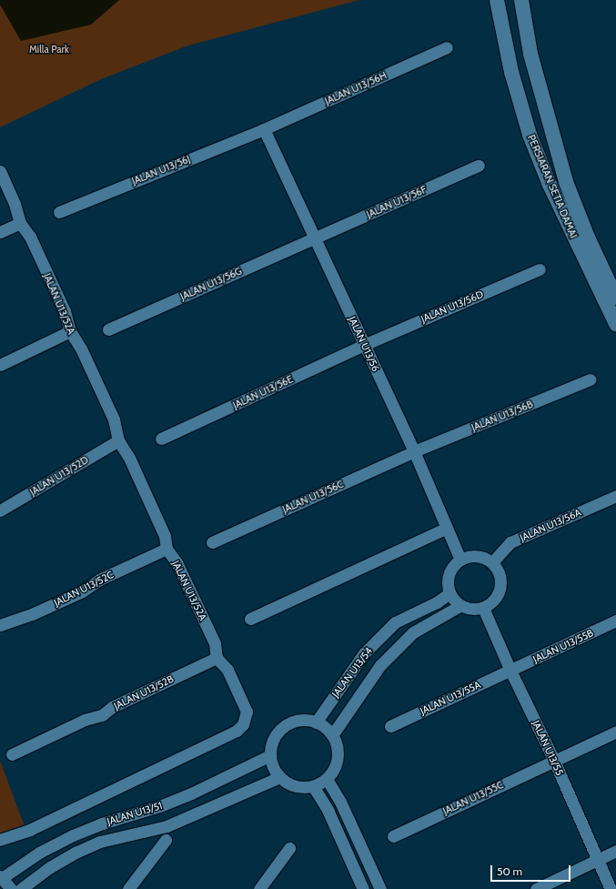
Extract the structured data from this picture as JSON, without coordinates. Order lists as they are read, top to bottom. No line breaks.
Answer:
{"streets":{"street":["JALAN U13/56H","JALAN U13/56J","PERSIARAN SETIA DAMAI","JALAN U13/56F","JALAN U13/56G","JALAN U13/52A","JALAN U13/56D","JALAN U13/56","JALAN U13/56E","JALAN U13/56B","JALAN U13/52D","JALAN U13/56C","JALAN U13/56A","JALAN U13/52C","JALAN U13/55B","JALAN U13/54","JALAN U13/52B","JALAN U13/55A","JALAN U13/55","JALAN U13/55C","JALAN U13/51"]},"crossings":[["JALAN U13/56H","JALAN U13/56J"],["JALAN U13/56H","JALAN U13/56"],["JALAN U13/56J","JALAN U13/56"],["JALAN U13/56F","JALAN U13/56G"],["JALAN U13/56F","JALAN U13/56"],["JALAN U13/56G","JALAN U13/56"],["JALAN U13/52A","JALAN U13/52D"],["JALAN U13/52A","JALAN U13/52C"],["JALAN U13/52A","JALAN U13/52B"],["JALAN U13/56D","JALAN U13/56"],["JALAN U13/56D","JALAN U13/56E"],["JALAN U13/56","JALAN U13/56E"],["JALAN U13/56","JALAN U13/56B"],["JALAN U13/56","JALAN U13/56C"],["JALAN U13/56","JALAN U13/56A"],["JALAN U13/56","JALAN U13/54"],["JALAN U13/56","JALAN U13/55"],["JALAN U13/56B","JALAN U13/56C"],["JALAN U13/56A","JALAN U13/54"],["JALAN U13/56A","JALAN U13/55"],["JALAN U13/55B","JALAN U13/55A"],["JALAN U13/55B","JALAN U13/55"],["JALAN U13/54","JALAN U13/55"],["JALAN U13/54","JALAN U13/51"],["JALAN U13/55A","JALAN U13/55"],["JALAN U13/55","JALAN U13/55C"]],"parks":["Milla Park"],"scale_bar":"50 m"}
